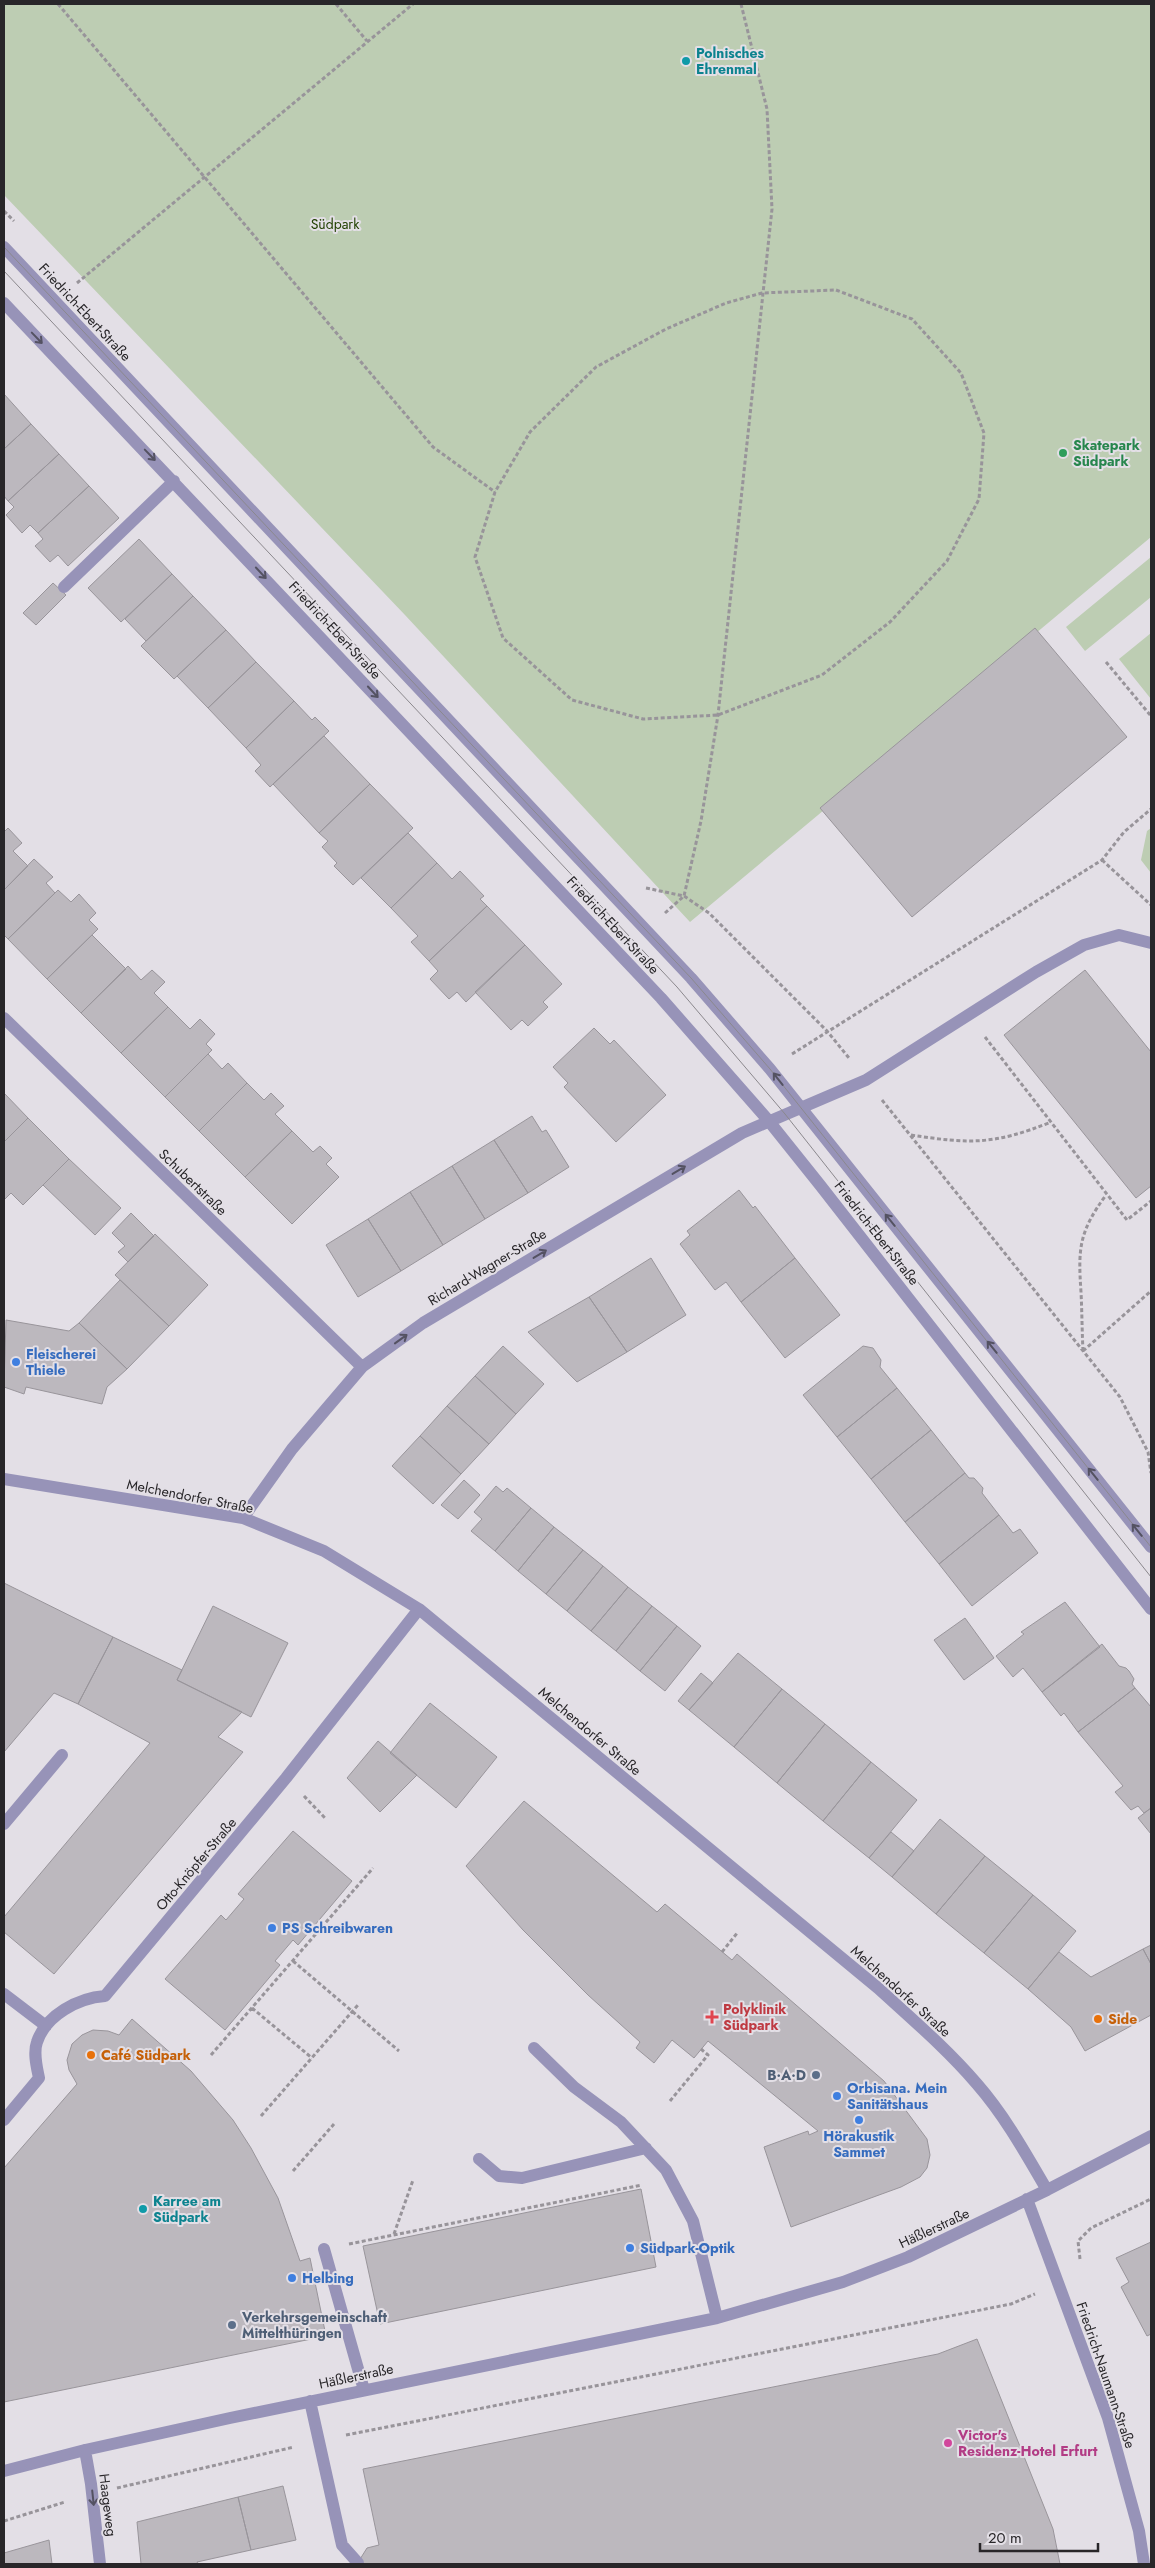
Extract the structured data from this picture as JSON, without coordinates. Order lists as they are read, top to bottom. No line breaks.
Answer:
{"streets":{"street":["Friedrich-Ebert-Straße","Schubertstraße","Richard-Wagner-Straße","Melchendorfer Straße","Otto-Knöpfer-Straße","Häßlerstraße","Friedrich-Naumann-Straße","Haageweg"]},"crossings":[["Friedrich-Ebert-Straße","Richard-Wagner-Straße"],["Schubertstraße","Richard-Wagner-Straße"],["Richard-Wagner-Straße","Melchendorfer Straße"],["Melchendorfer Straße","Otto-Knöpfer-Straße"],["Melchendorfer Straße","Häßlerstraße"],["Häßlerstraße","Friedrich-Naumann-Straße"],["Häßlerstraße","Haageweg"]],"one_way":["Richard-Wagner-Straße","Haageweg"],"parks":["Südpark"],"places":{"other":["Polnisches Ehrenmal","Skatepark Südpark","Fleischerei Thiele","PS Schreibwaren","Side","Café Südpark","B·A·D","Orbisana. Mein Sanitätshaus","Hörakustik Sammet","Karree am Südpark","Südpark-Optik","Helbing","Verkehrsgemeinschaft Mittelthüringen","Victor's Residenz-Hotel Erfurt"],"health":["Polyklinik Südpark"]},"scale_bar":"20 m"}
